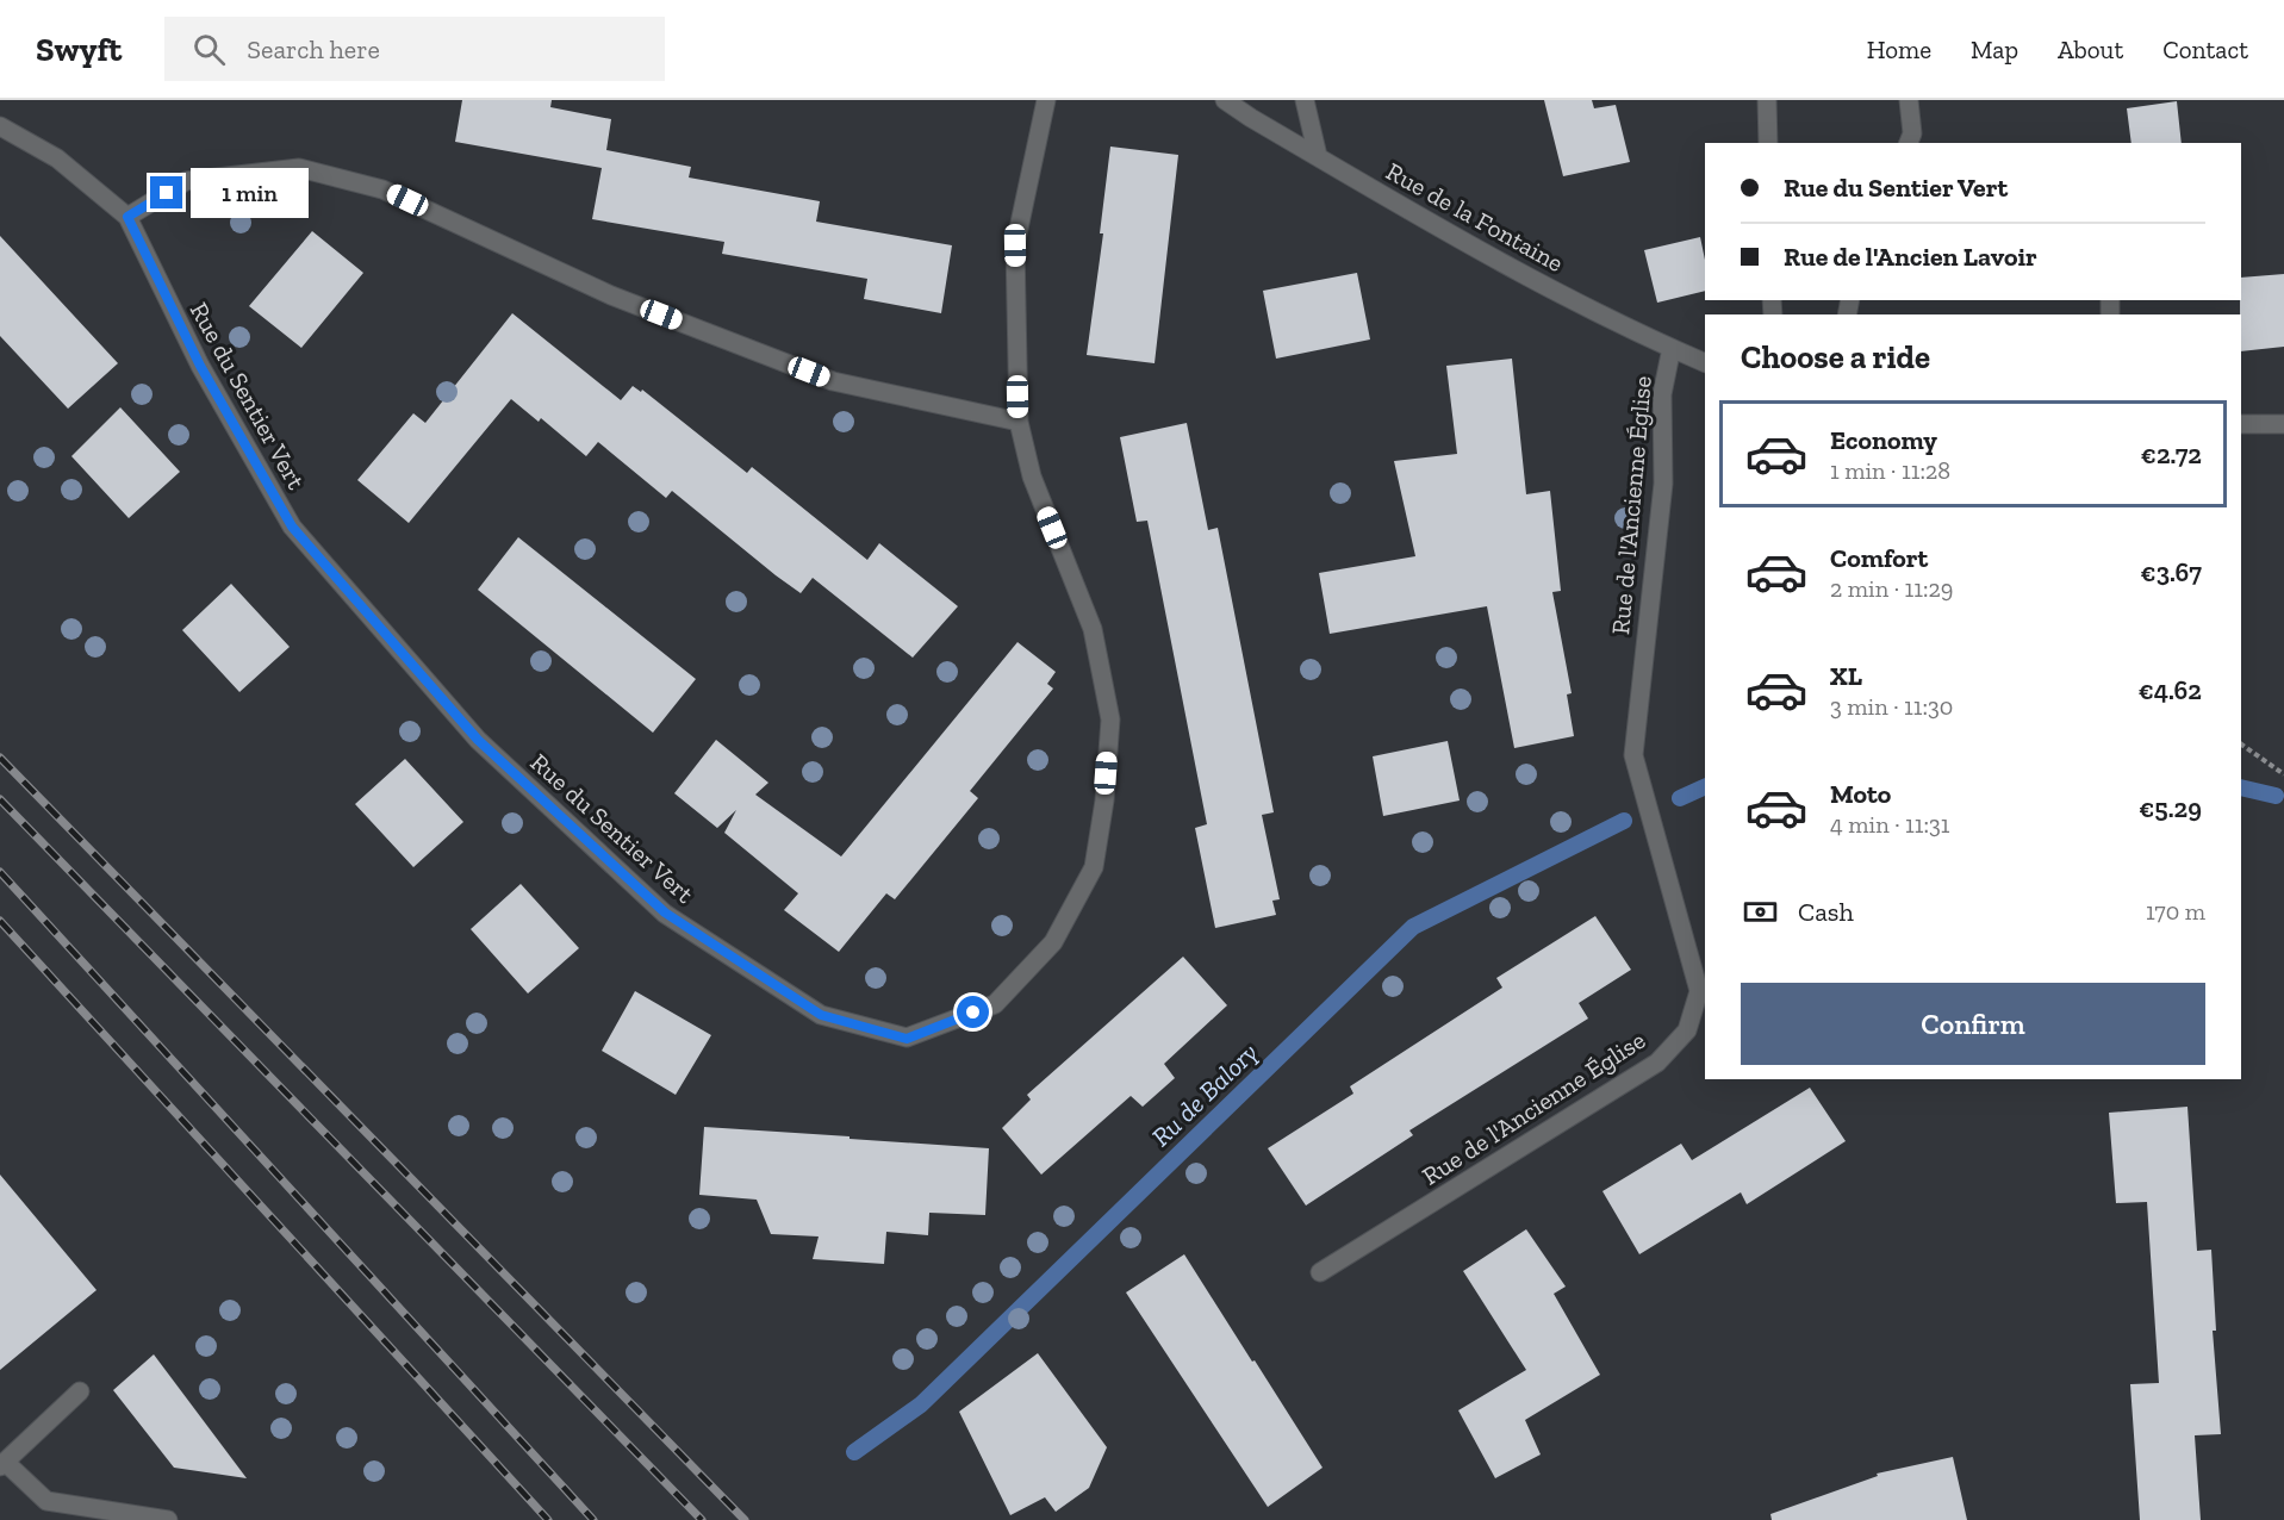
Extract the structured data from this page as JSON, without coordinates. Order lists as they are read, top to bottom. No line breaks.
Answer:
{"streets":{"street":["Rue de la Fontaine","Rue du Sentier Vert","Rue de l'Ancienne Église"]},"crossings":[["Rue de la Fontaine","Rue de l'Ancienne Église"]],"water":["Ru de Balory"],"page":{"header":"Swyft","search":"Search here","nav":["Home","Map","About","Contact"],"banner":["Rue du Sentier Vert","Rue de l'Ancien Lavoir"],"bubble":"1 min","heading":"Choose a ride","list":[{"name":"Economy","note":"1 min · 11:28","value":"€2.72"},{"name":"Comfort","note":"2 min · 11:29","value":"€3.67"},{"name":"XL","note":"3 min · 11:30","value":"€4.62"},{"name":"Moto","note":"4 min · 11:31","value":"€5.29"}],"pay":["Cash","170 m"],"buttons":"Confirm"}}
